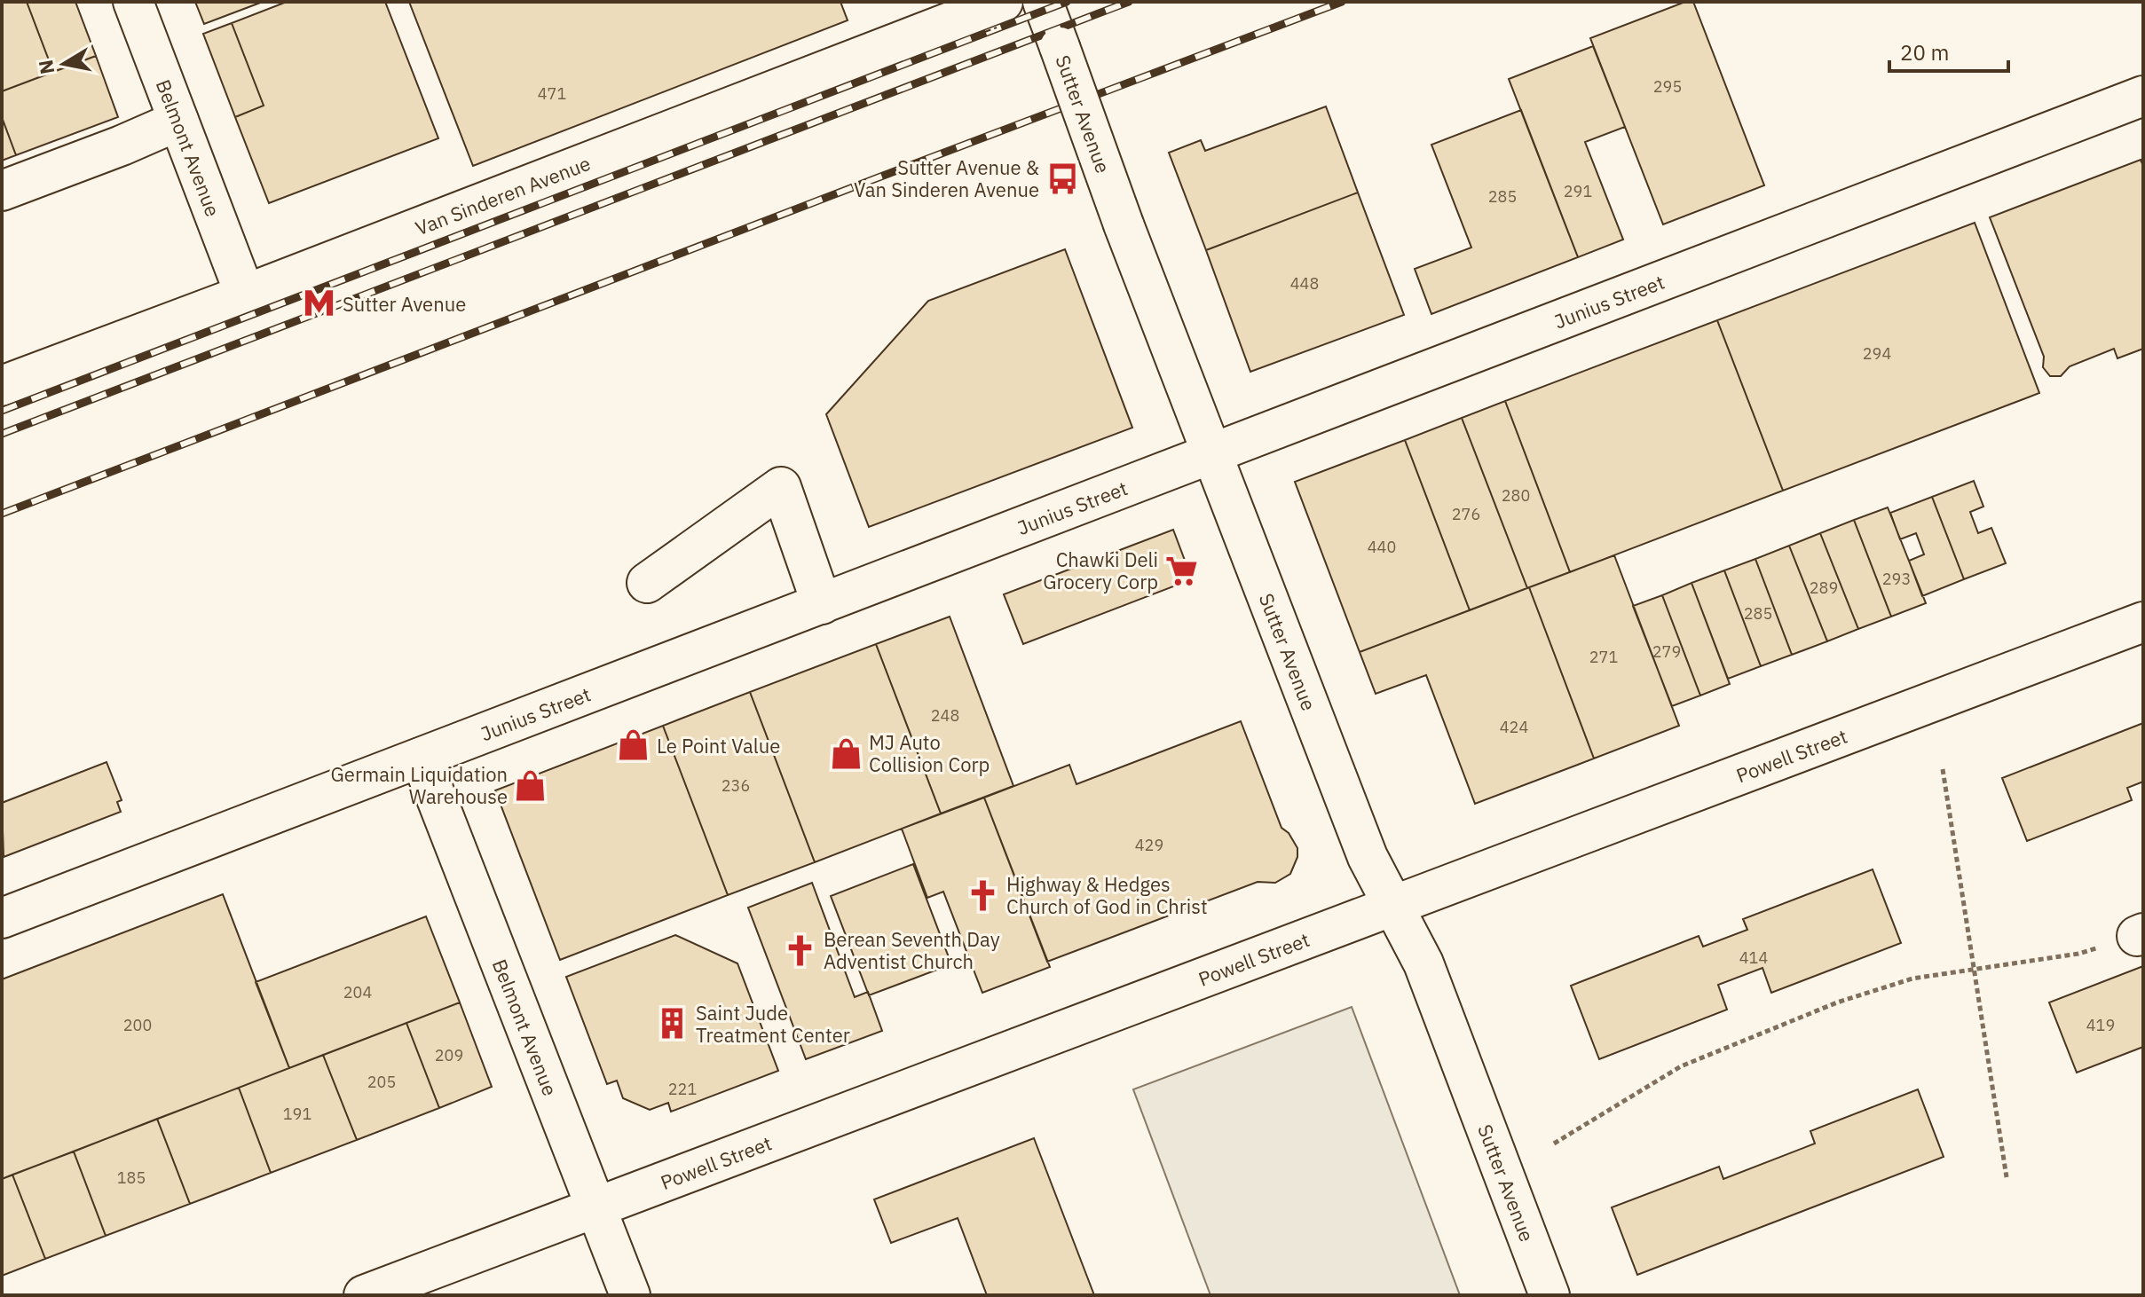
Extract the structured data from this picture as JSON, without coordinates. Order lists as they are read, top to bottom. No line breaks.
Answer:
{"streets":{"street":["Sutter Avenue","Belmont Avenue","Van Sinderen Avenue","Junius Street","Powell Street"]},"crossings":[["Sutter Avenue","Junius Street"],["Sutter Avenue","Powell Street"],["Belmont Avenue","Van Sinderen Avenue"],["Belmont Avenue","Junius Street"],["Belmont Avenue","Powell Street"]],"places":{"bus stop":["Sutter Avenue & Van Sinderen Avenue"],"metro station":["Sutter Avenue"],"supermarket":["Chawki Deli Grocery Corp"],"shop":["Le Point Value","MJ Auto Collision Corp","Germain Liquidation Warehouse"],"church":["Highway & Hedges Church of God in Christ","Berean Seventh Day Adventist Church"],"building":["Saint Jude Treatment Center"]},"house_numbers":["295","471","291","285","448","294","280","276","440","293","289","285","279","271","248","424","236","429","414","204","200","419","209","205","221","191","185"],"scale_bar":"20 m","north":"left"}
